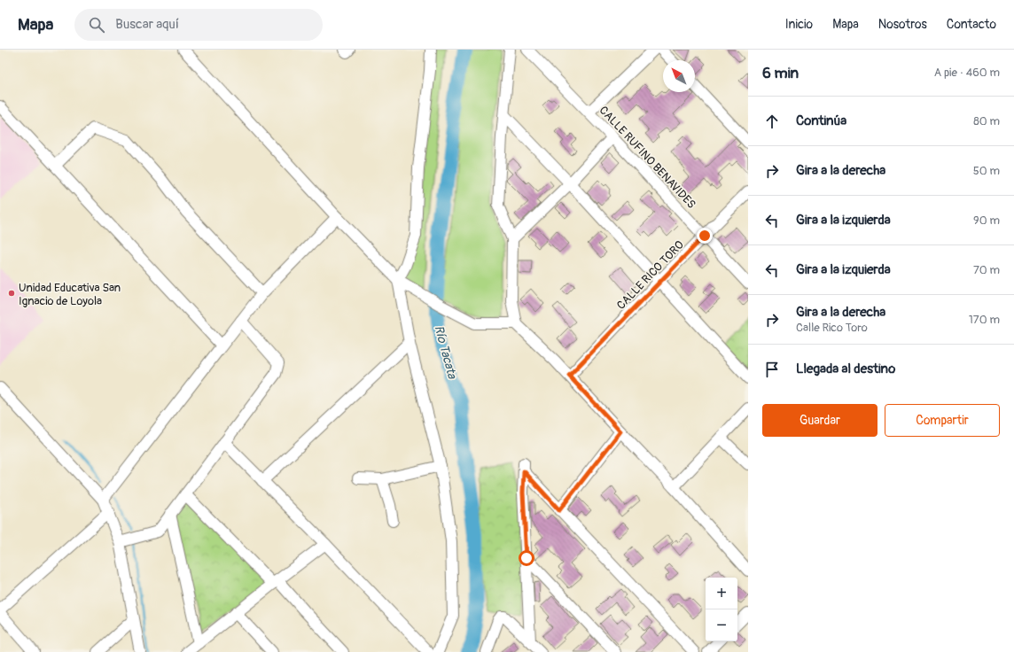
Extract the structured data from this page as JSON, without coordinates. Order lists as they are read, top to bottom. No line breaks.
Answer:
{"streets":{"street":["CALLE RUFINO BENAVIDES","CALLE RICO TORO"]},"crossings":[["CALLE RUFINO BENAVIDES","CALLE RICO TORO"]],"water":["Río Tacata"],"places":["Unidad Educativa San Ignacio de Loyola"],"north":"top left","page":{"header":"Mapa","search":"Buscar aquí","nav":["Inicio","Mapa","Nosotros","Contacto"],"heading":["6 min","A pie · 460 m"],"list":[["Continúa","80 m"],["Gira a la derecha","50 m"],["Gira a la izquierda","90 m"],["Gira a la izquierda","70 m"],["Gira a la derecha","Calle Rico Toro","170 m"],"Llegada al destino"],"buttons":["Guardar","Compartir"],"map_buttons":["+","−"]}}
